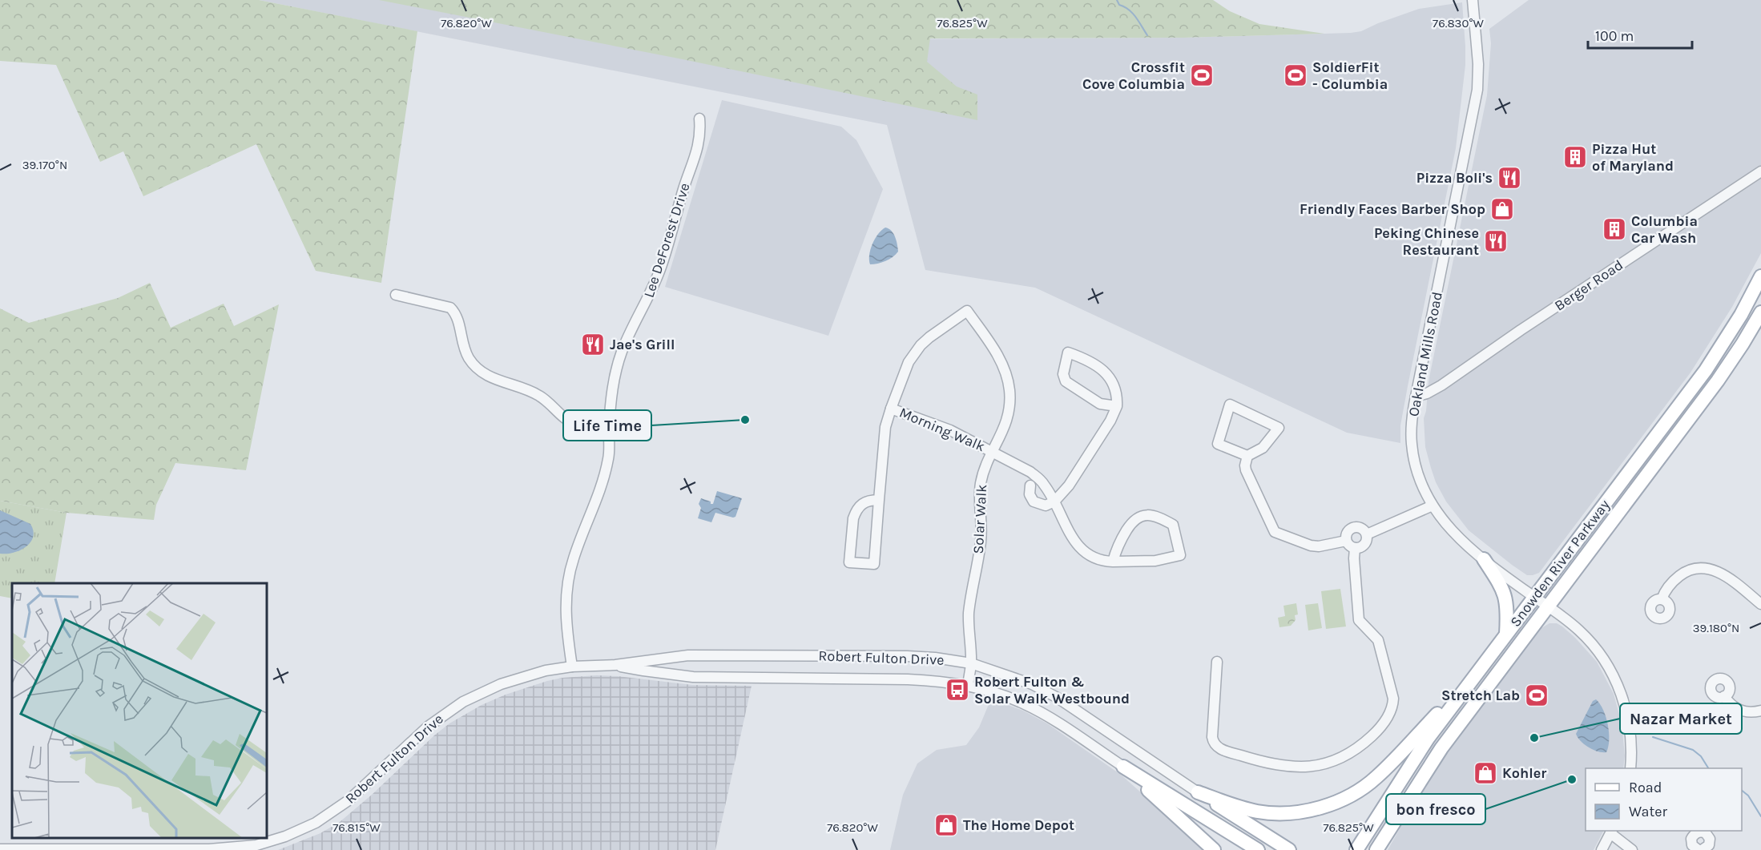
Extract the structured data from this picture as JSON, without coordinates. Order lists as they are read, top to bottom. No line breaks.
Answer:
{"streets":{"main road":["Snowden River Parkway"],"street":["Lee DeForest Drive","Berger Road","Oakland Mills Road","Morning Walk","Solar Walk","Robert Fulton Drive"]},"crossings":[["Lee DeForest Drive","Robert Fulton Drive"],["Berger Road","Oakland Mills Road"],["Oakland Mills Road","Snowden River Parkway"],["Morning Walk","Solar Walk"],["Solar Walk","Robert Fulton Drive"]],"places":{"sports":["Crossfit Cove Columbia","SoldierFit - Columbia","Stretch Lab"],"building":["Pizza Hut of Maryland","Columbia Car Wash"],"restaurant":["Pizza Boli's","Peking Chinese Restaurant","Jae's Grill"],"shop":["Friendly Faces Barber Shop","Kohler","The Home Depot"],"other":["Life Time","Nazar Market","bon fresco"],"bus stop":["Robert Fulton & Solar Walk Westbound"]},"legend":["Road","Water"],"scale_bar":"100 m","coordinates":["76.820°W","76.825°W","76.830°W","39.170°N","39.180°N","76.815°W"]}
